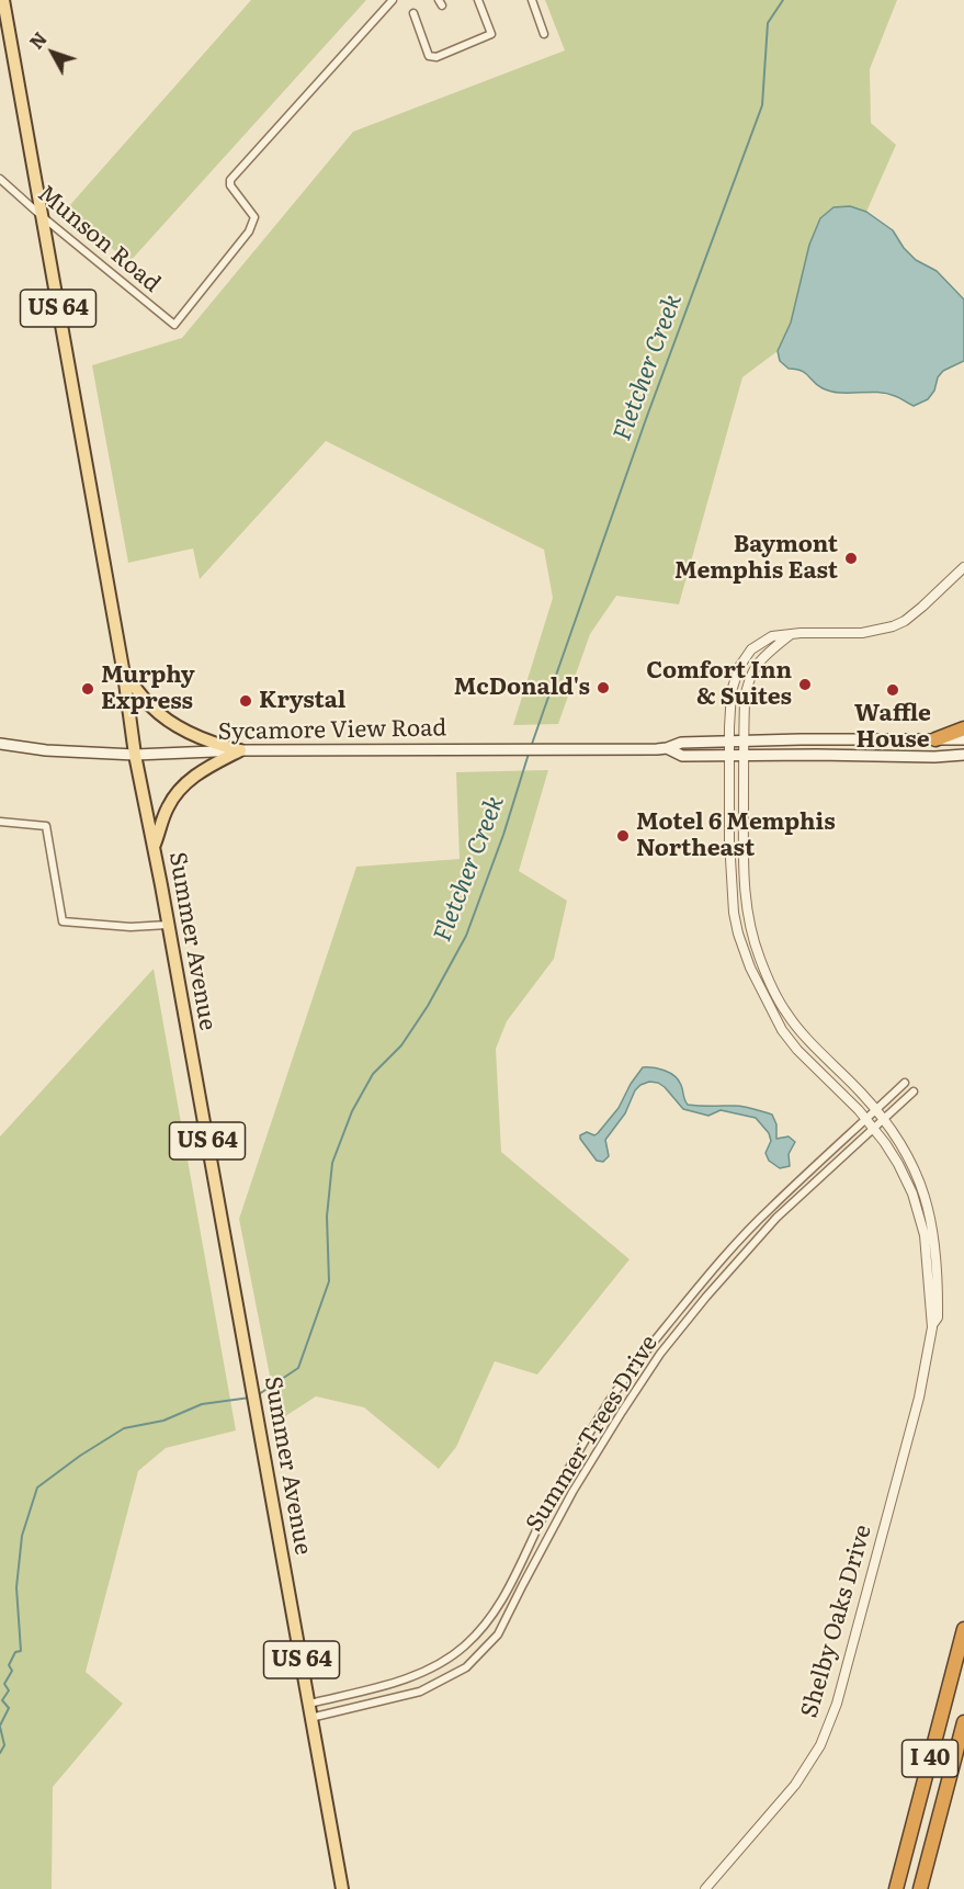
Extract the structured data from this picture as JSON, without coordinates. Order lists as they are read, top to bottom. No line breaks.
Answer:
{"streets":{"highway":["I 40"],"main road":["US 64","Sycamore View Road","Summer Avenue"],"street":["Munson Road","Summer Trees Drive","Shelby Oaks Drive"]},"crossings":[["Munson Road","Summer Avenue"],["Sycamore View Road","Summer Avenue"],["Sycamore View Road","Shelby Oaks Drive"],["Summer Avenue","Summer Trees Drive"],["Summer Trees Drive","Shelby Oaks Drive"]],"water":["Fletcher Creek"],"places":["Baymont Memphis East","Comfort Inn & Suites","McDonald's","Murphy Express","Waffle House","Krystal","Motel 6 Memphis Northeast"],"north":"top left"}
